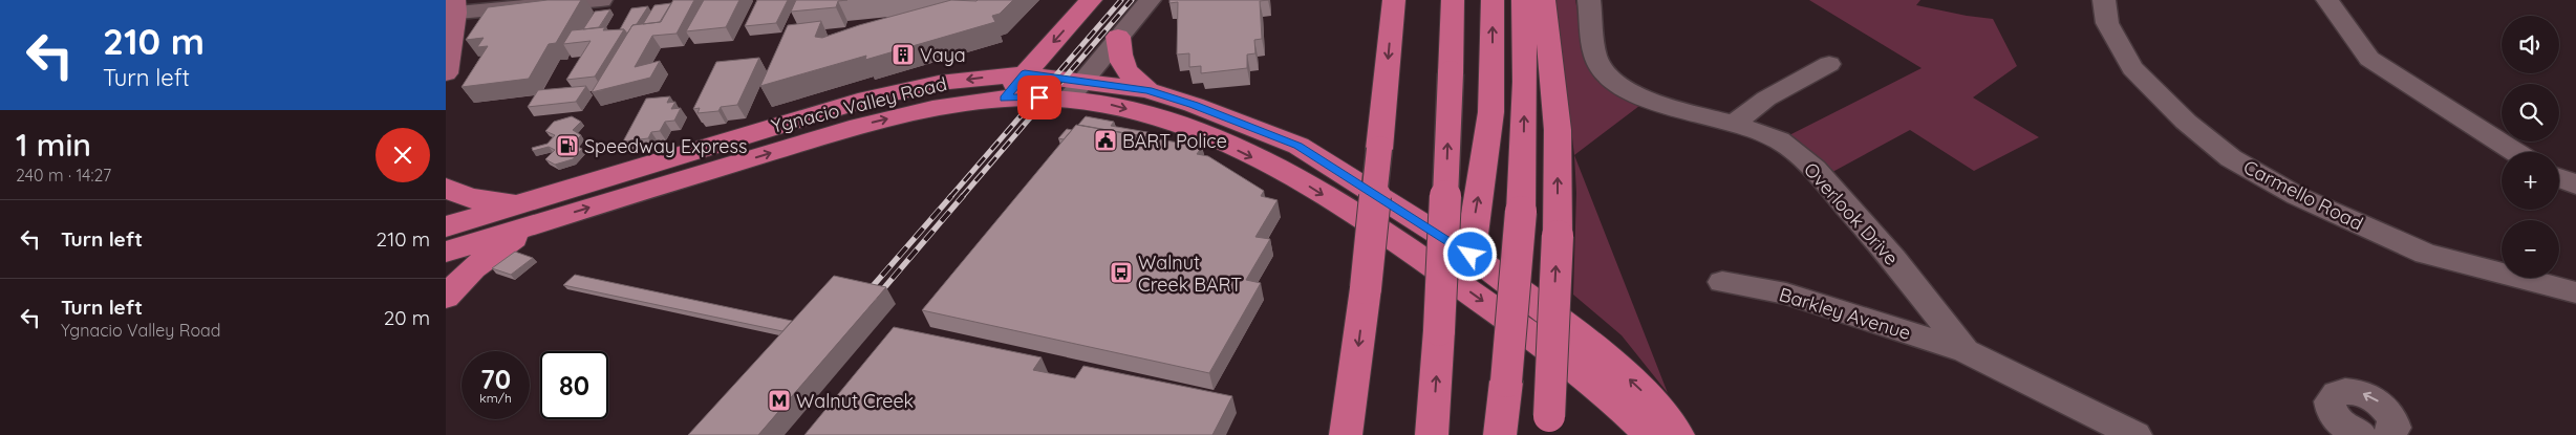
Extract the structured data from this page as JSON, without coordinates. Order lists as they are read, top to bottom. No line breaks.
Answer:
{"streets":{"highway":["Ygnacio Valley Road"],"street":["Carmello Road","Overlook Drive","Barkley Avenue"]},"crossings":[["Overlook Drive","Barkley Avenue"]],"places":{"building":["Vaya"],"public building":["BART Police"],"fuel station":["Speedway Express"],"bus stop":["Walnut Creek BART"],"metro station":["Walnut Creek"]},"page":{"turn":["210 m","Turn left"],"map_buttons":["+","−"],"heading":["1 min","240 m · 14:27"],"list":[{"name":"Turn left","value":"210 m"},{"name":"Turn left","note":"Ygnacio Valley Road","value":"20 m"}],"speed":"70 km/h","limit":"80"}}
